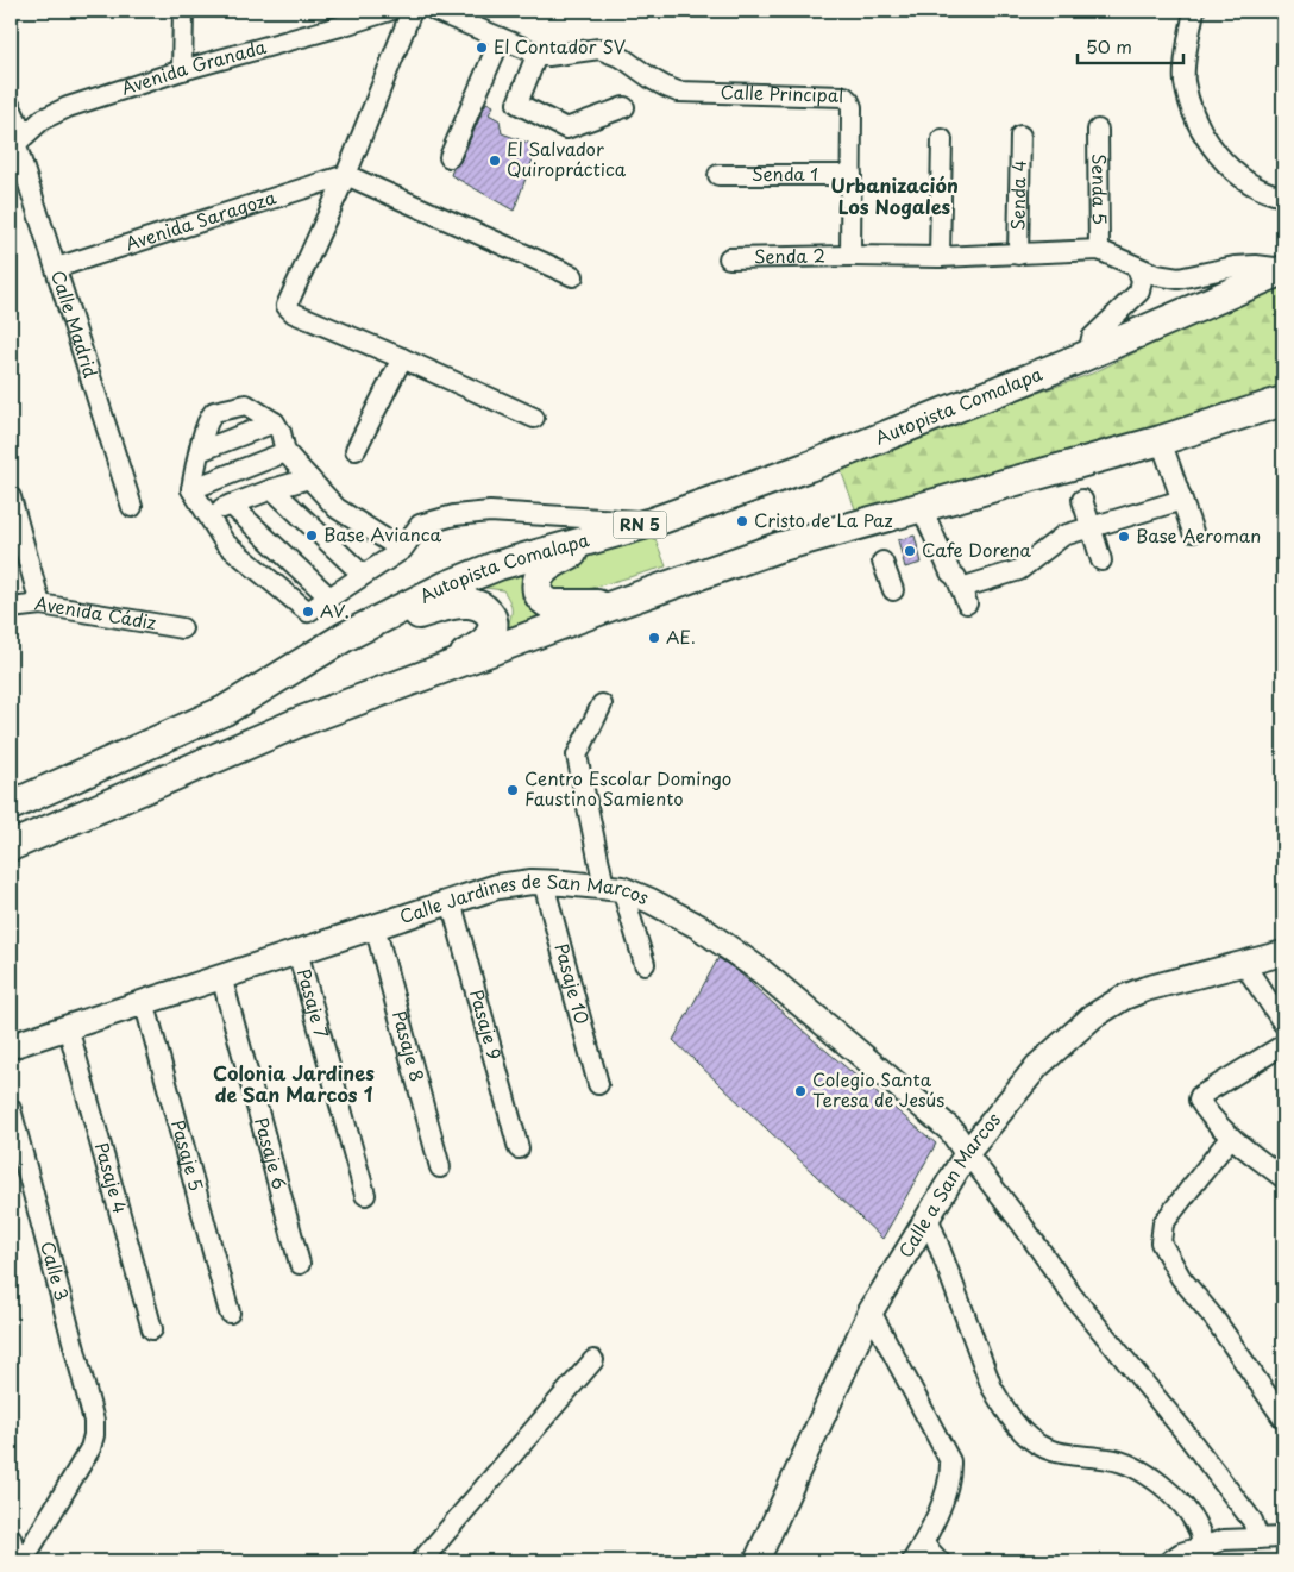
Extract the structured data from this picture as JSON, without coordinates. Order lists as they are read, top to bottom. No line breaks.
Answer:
{"streets":{"highway":["Autopista Comalapa","RN 5"],"main road":["Calle Jardines de San Marcos","Calle a San Marcos"],"street":["Avenida Granada","Calle Principal","Senda 1","Senda 5","Senda 4","Avenida Saragoza","Senda 2","Calle Madrid","Avenida Cádiz","Pasaje 10","Pasaje 7","Pasaje 9","Pasaje 8","Pasaje 6","Pasaje 5","Pasaje 4","Calle 3"]},"crossings":[["Avenida Granada","Calle Madrid"],["Calle Principal","Senda 1"],["Calle Principal","Senda 2"],["Avenida Saragoza","Calle Madrid"],["Calle Jardines de San Marcos","Pasaje 10"],["Calle Jardines de San Marcos","Pasaje 7"],["Calle Jardines de San Marcos","Pasaje 9"],["Calle Jardines de San Marcos","Pasaje 8"],["Calle Jardines de San Marcos","Pasaje 6"],["Calle Jardines de San Marcos","Pasaje 5"],["Calle Jardines de San Marcos","Pasaje 4"],["Calle Jardines de San Marcos","Calle a San Marcos"]],"districts":["Urbanización Los Nogales","Colonia Jardines de San Marcos 1"],"places":["El Contador SV","El Salvador Quiropráctica","Cristo de La Paz","Base Avianca","Base Aeroman","Cafe Dorena","AV.","AE.","Centro Escolar Domingo Faustino Samiento","Colegio Santa Teresa de Jesús"],"scale_bar":"50 m"}
